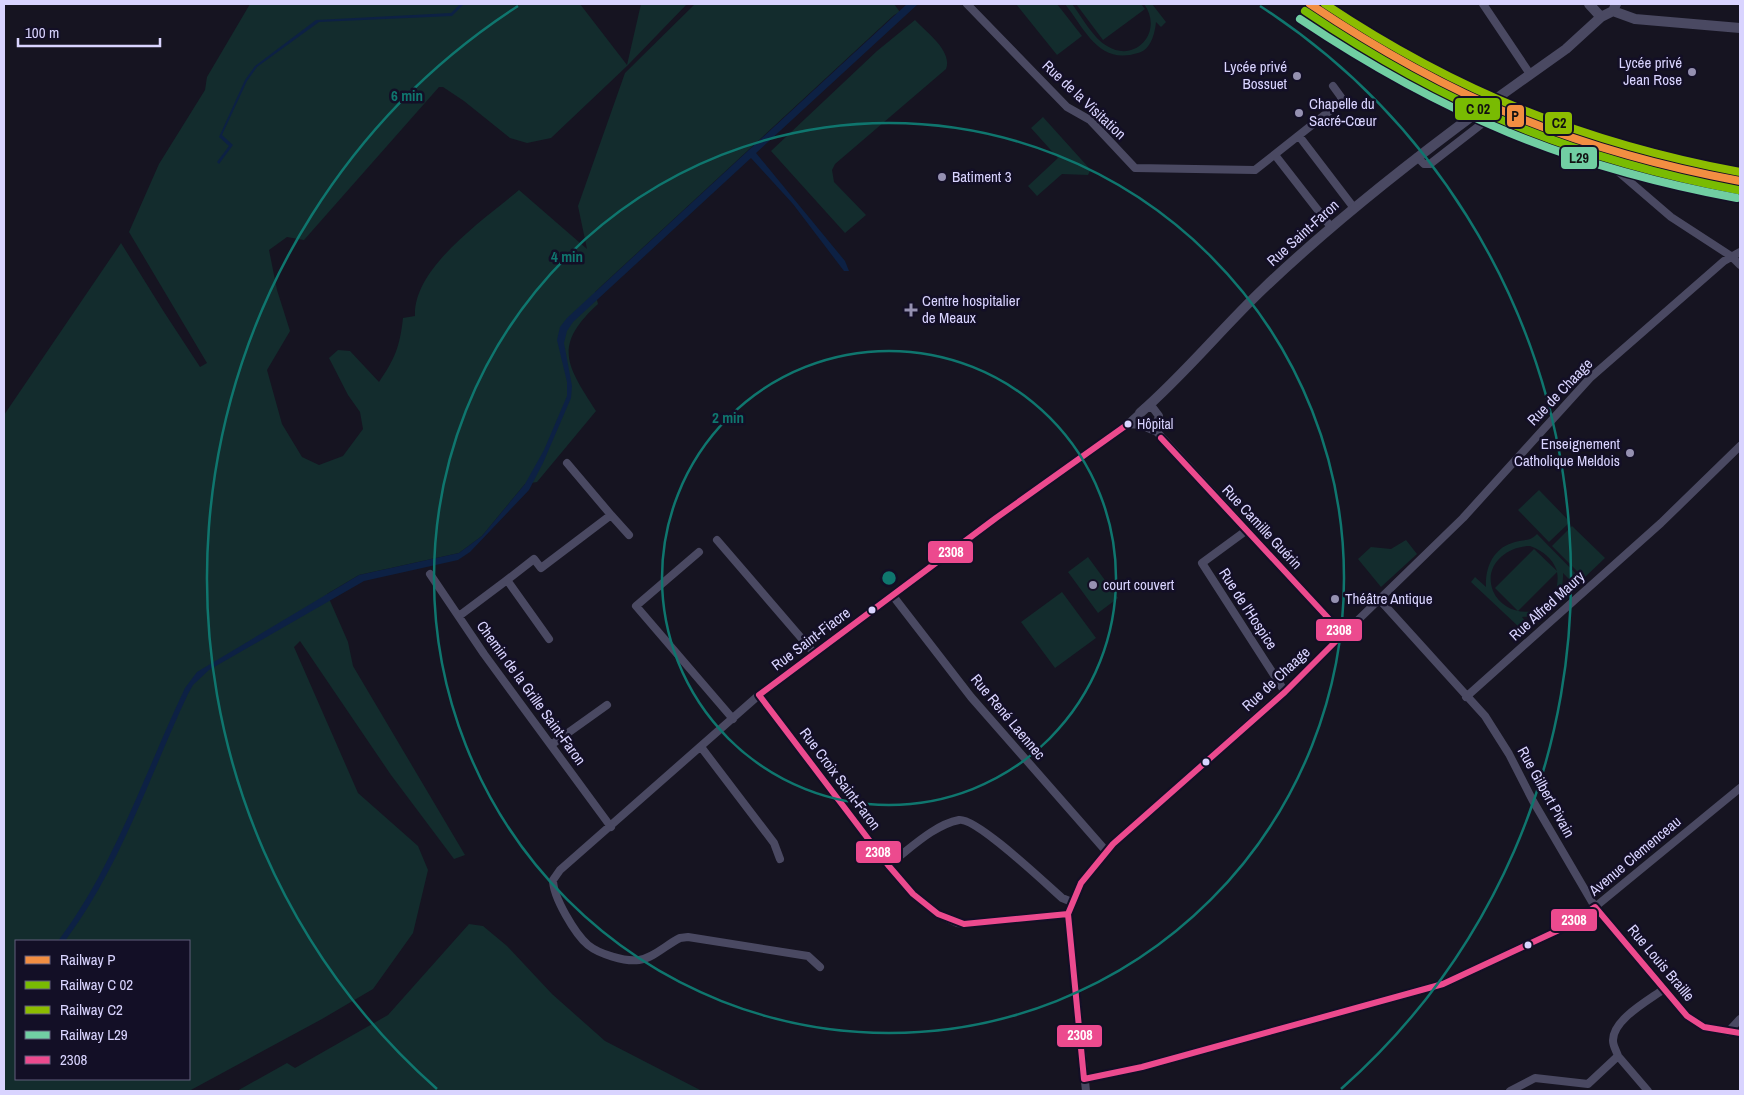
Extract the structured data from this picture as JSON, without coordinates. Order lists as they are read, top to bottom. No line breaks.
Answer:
{"streets":{"street":["Rue de la Visitation","Rue Saint-Faron","Rue de Chaage","Rue Camille Guérin","Rue Alfred Maury","Rue de l'Hospice","Rue Saint-Fiacre","Chemin de la Grille Saint-Faron","Rue René Laennec","Rue Croix Saint-Faron","Rue Gilbert Pivain","Avenue Clemenceau","Rue Louis Braille"]},"crossings":[["Rue Saint-Faron","Rue Camille Guérin"],["Rue Saint-Faron","Rue Saint-Fiacre"],["Rue de Chaage","Rue Camille Guérin"],["Rue de Chaage","Rue de l'Hospice"],["Rue de Chaage","Rue René Laennec"],["Rue de Chaage","Rue Croix Saint-Faron"],["Rue de Chaage","Avenue Clemenceau"],["Rue Camille Guérin","Rue de l'Hospice"],["Rue Camille Guérin","Rue Saint-Fiacre"],["Rue Alfred Maury","Rue Gilbert Pivain"],["Rue Saint-Fiacre","Chemin de la Grille Saint-Faron"],["Rue Saint-Fiacre","Rue René Laennec"],["Rue Saint-Fiacre","Rue Croix Saint-Faron"],["Rue Gilbert Pivain","Avenue Clemenceau"],["Rue Gilbert Pivain","Rue Louis Braille"],["Avenue Clemenceau","Rue Louis Braille"]],"places":{"other":["Lycée privé Jean Rose","Lycée privé Bossuet","Chapelle du Sacré-Cœur","Batiment 3","Hôpital","Enseignement Catholique Meldois","court couvert","Théâtre Antique"],"health":["Centre hospitalier de Meaux"]},"lines":["rail line P","rail line C2","rail line L29","transit line 2308"],"legend":["Railway P","Railway C 02","Railway C2","Railway L29","2308"],"scale_bar":"100 m","rings":["6 min","4 min","2 min"]}
